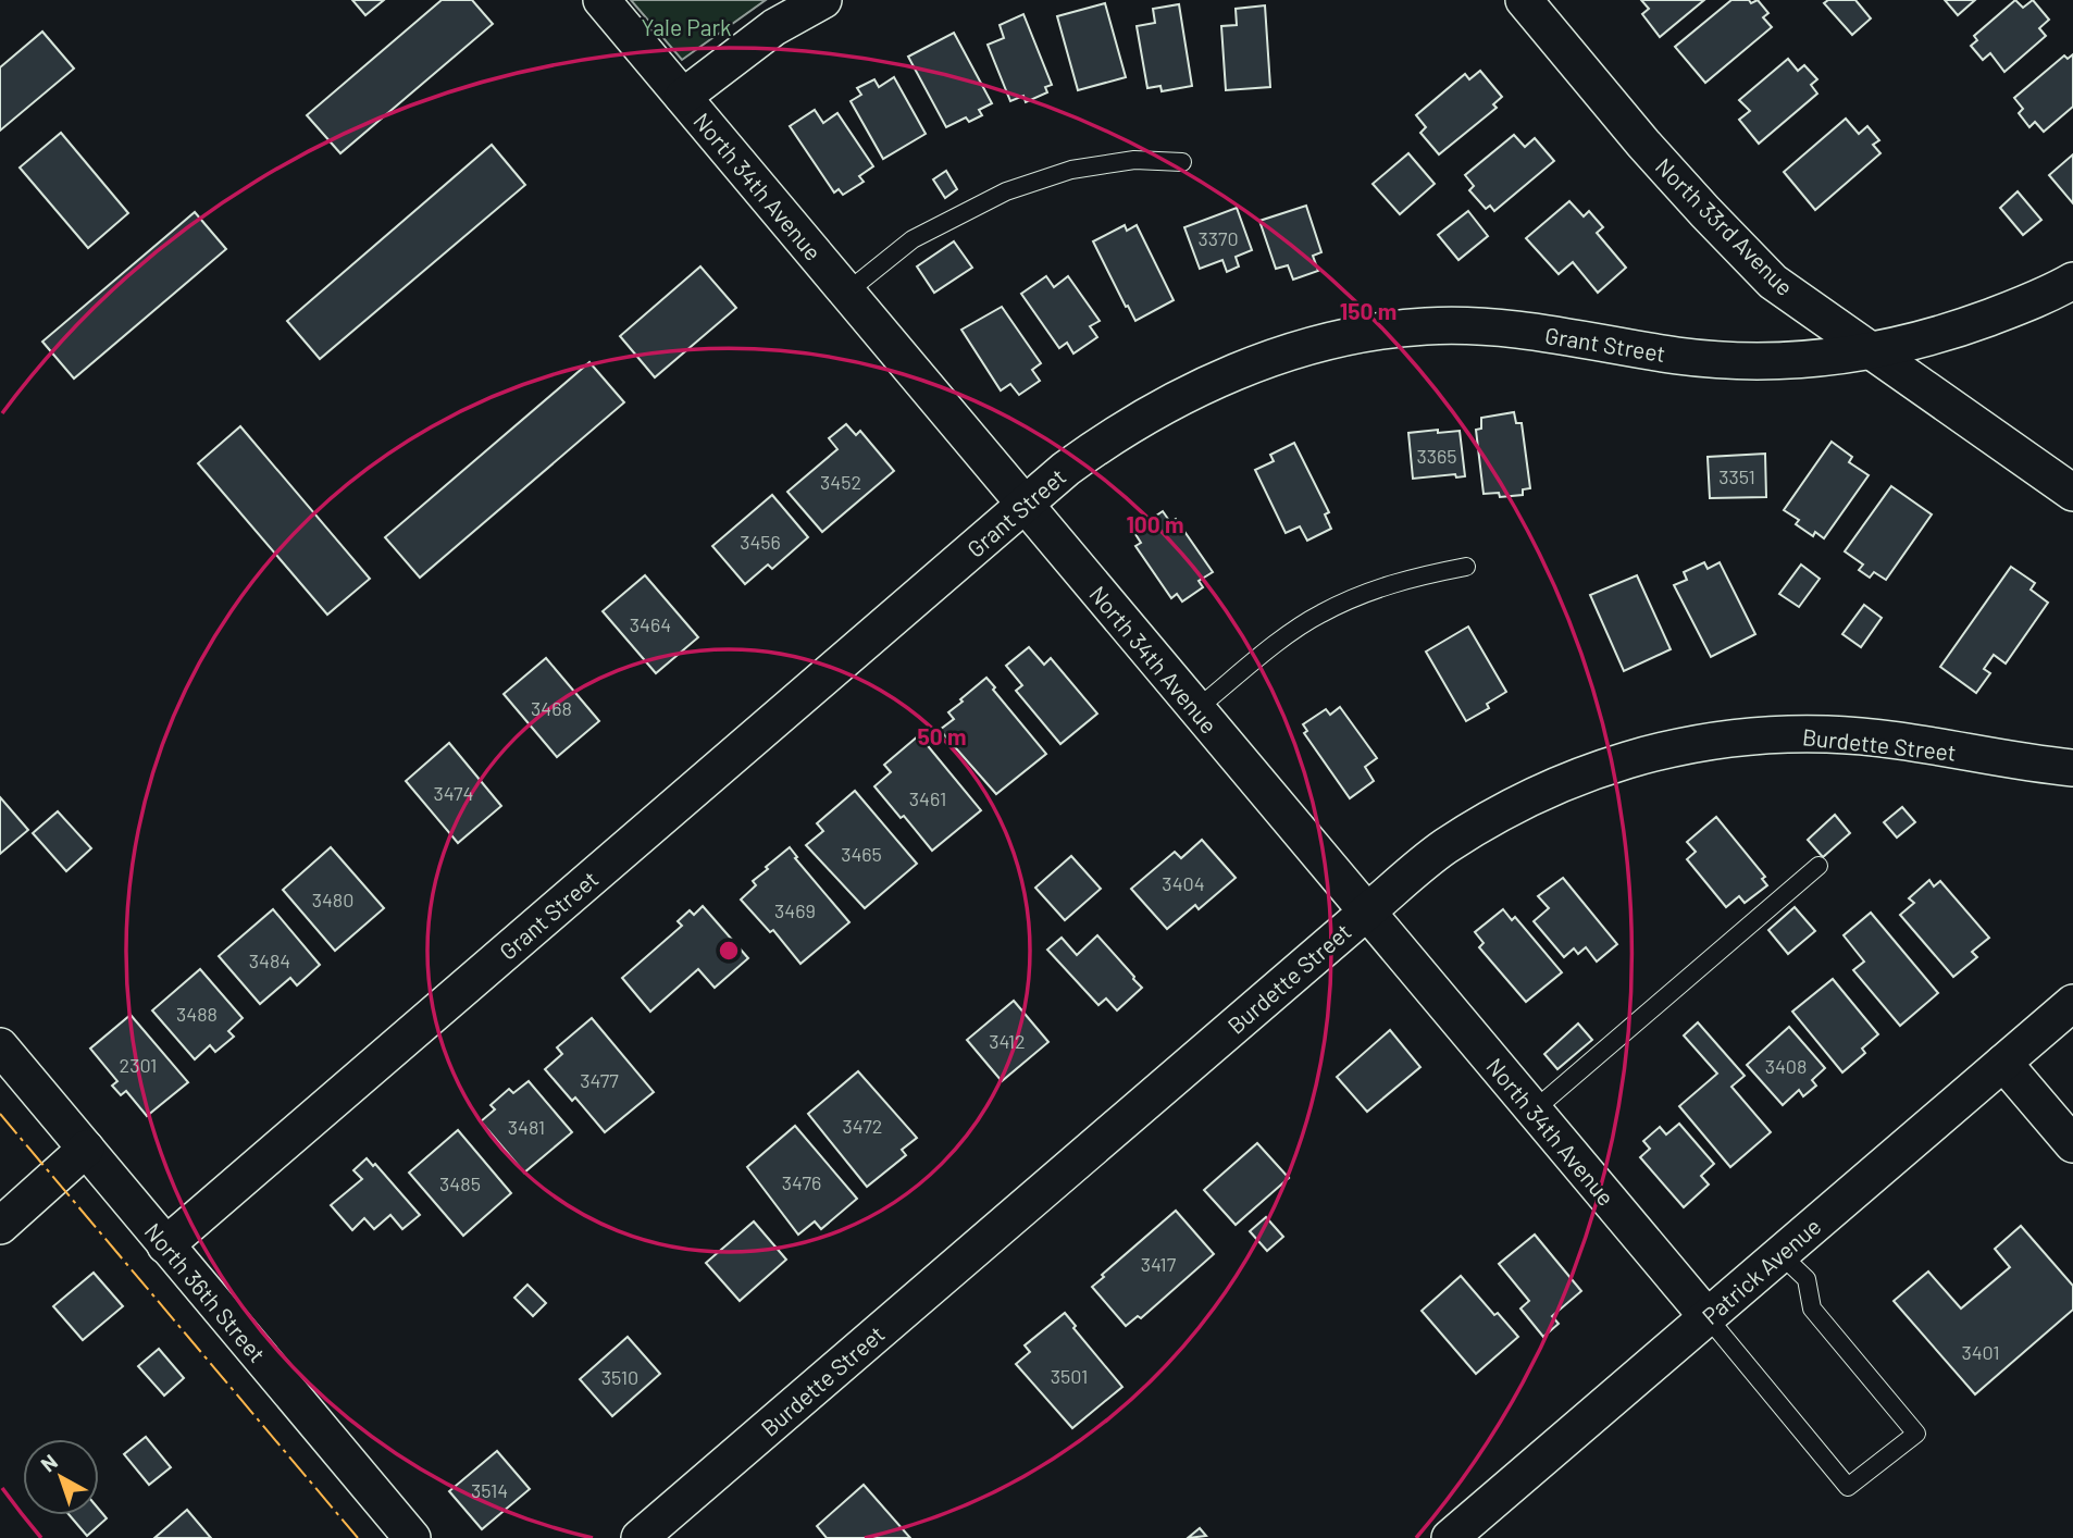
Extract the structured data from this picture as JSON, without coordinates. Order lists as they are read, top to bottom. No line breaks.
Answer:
{"streets":{"street":["North 34th Avenue","North 33rd Avenue","Grant Street","Burdette Street","Patrick Avenue","North 36th Street"]},"crossings":[["North 34th Avenue","Grant Street"],["North 34th Avenue","Burdette Street"],["North 34th Avenue","Patrick Avenue"],["North 33rd Avenue","Grant Street"],["Grant Street","North 36th Street"]],"parks":["Yale Park"],"house_numbers":["3370","3365","3351","3452","3456","3464","3468","3474","3461","3465","3404","3480","3469","3484","3488","3412","2301","3408","3477","3472","3481","3476","3485","3417","3401","3501","3510","3514"],"north":"top left","rings":["150 m","100 m","50 m"]}
